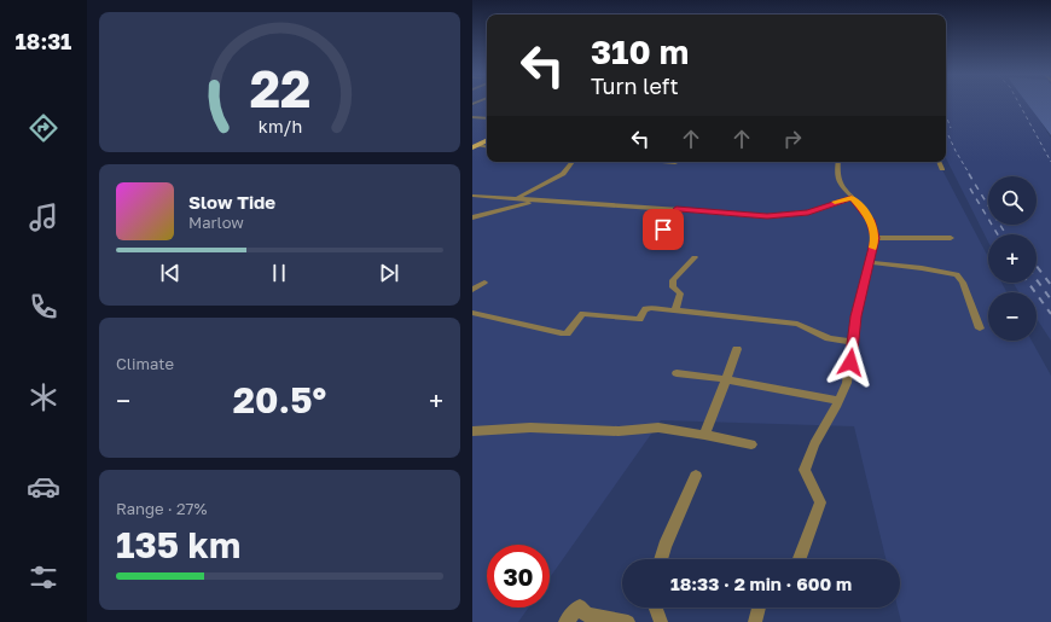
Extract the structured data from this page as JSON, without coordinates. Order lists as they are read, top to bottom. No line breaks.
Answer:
{"page":{"tabs":"18:31","turn":["310 m","Turn left"],"map_buttons":["+","−"],"song":["Slow Tide","Marlow"],"tile":["Climate",["Range · 27%","135 km"]],"heat":["−","20.5°","+"],"limit":"30","trip":"18:33 · 2 min · 600 m","gauge":["22","km/h"]}}
